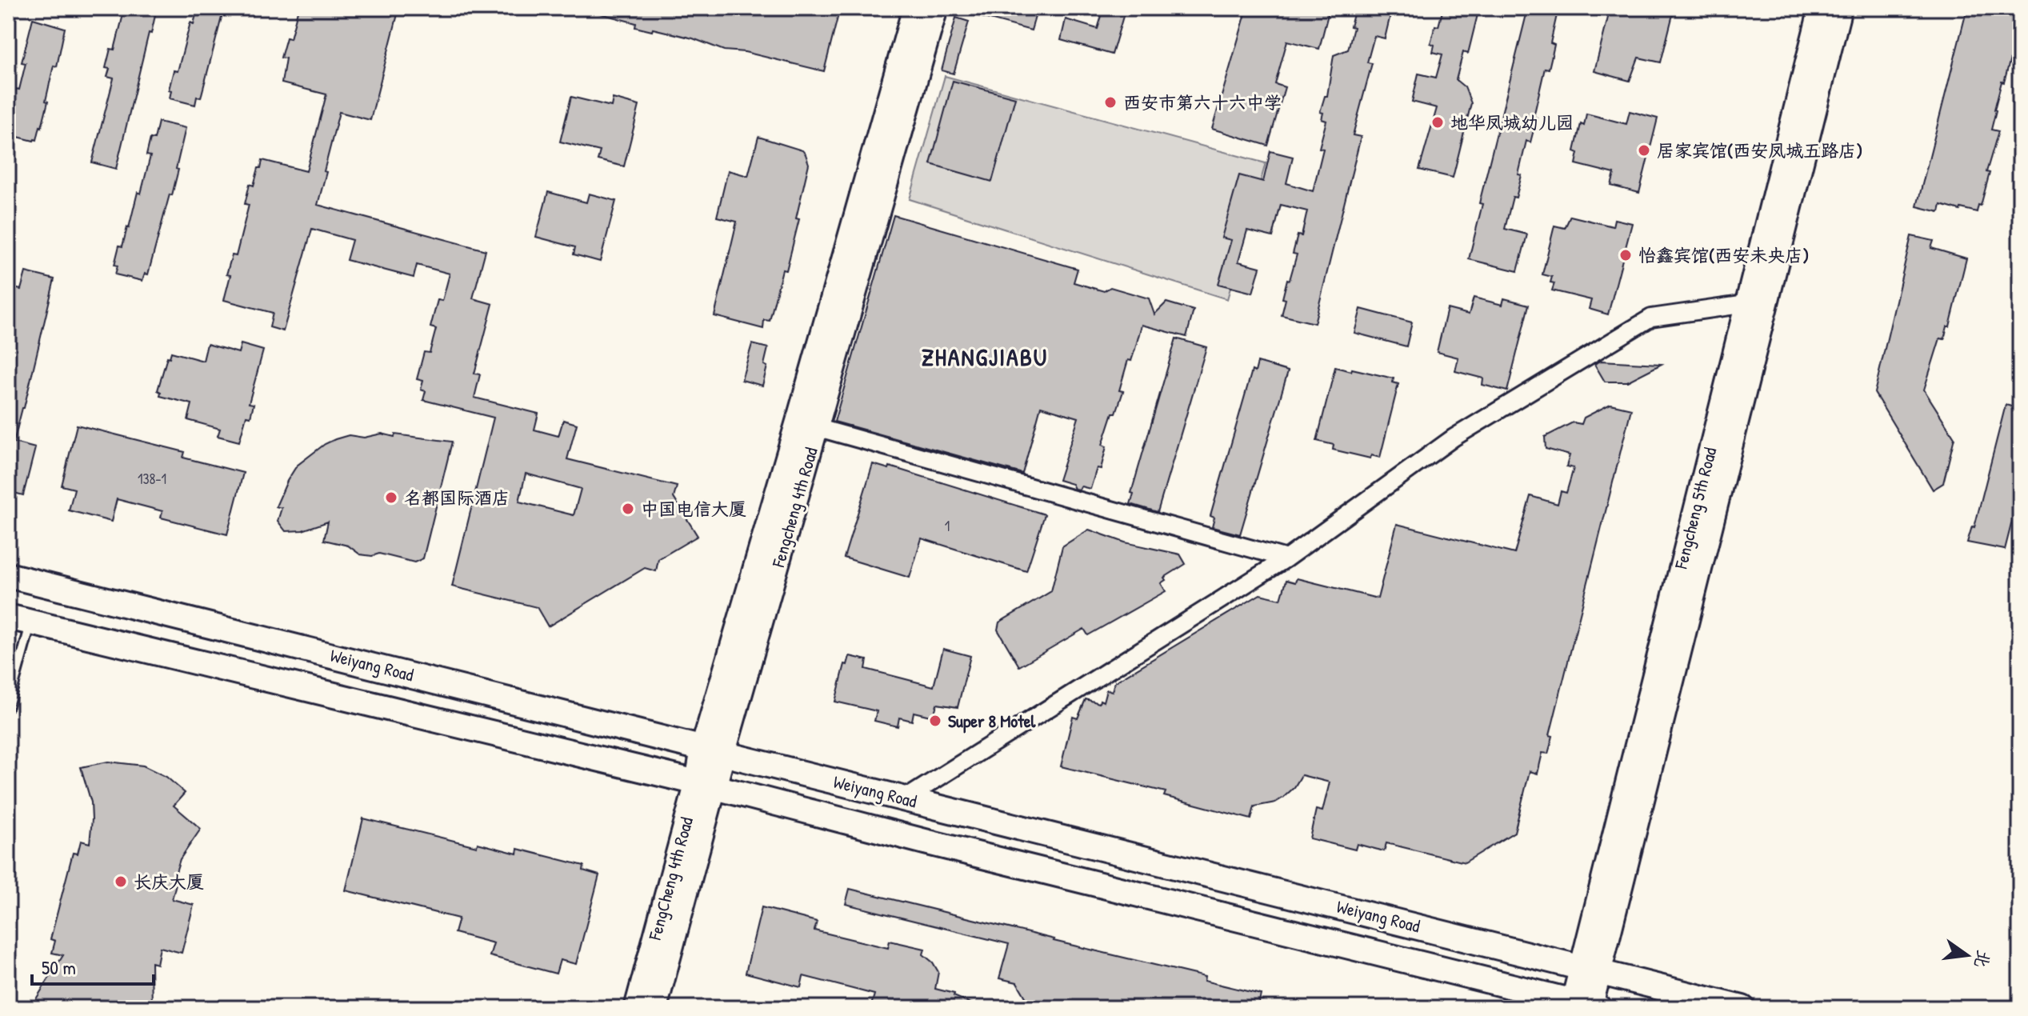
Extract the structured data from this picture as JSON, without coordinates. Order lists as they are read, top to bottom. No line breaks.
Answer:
{"streets":{"main road":["Fengcheng 5th Road","Weiyang Road"],"street":["Fengcheng 4th Road","FengCheng 4th Road"]},"crossings":[["Fengcheng 4th Road","Weiyang Road"],["Fengcheng 4th Road","FengCheng 4th Road"],["Fengcheng 5th Road","Weiyang Road"],["Weiyang Road","FengCheng 4th Road"]],"districts":["ZHANGJIABU"],"places":["西安市第六十六中学","地华凤城幼儿园","居家宾馆(西安凤城五路店)","怡鑫宾馆(西安未央店)","名都国际酒店","中国电信大厦","Super 8 Motel","长庆大厦"],"house_numbers":["138-1","1"],"scale_bar":"50 m","north":"right"}
